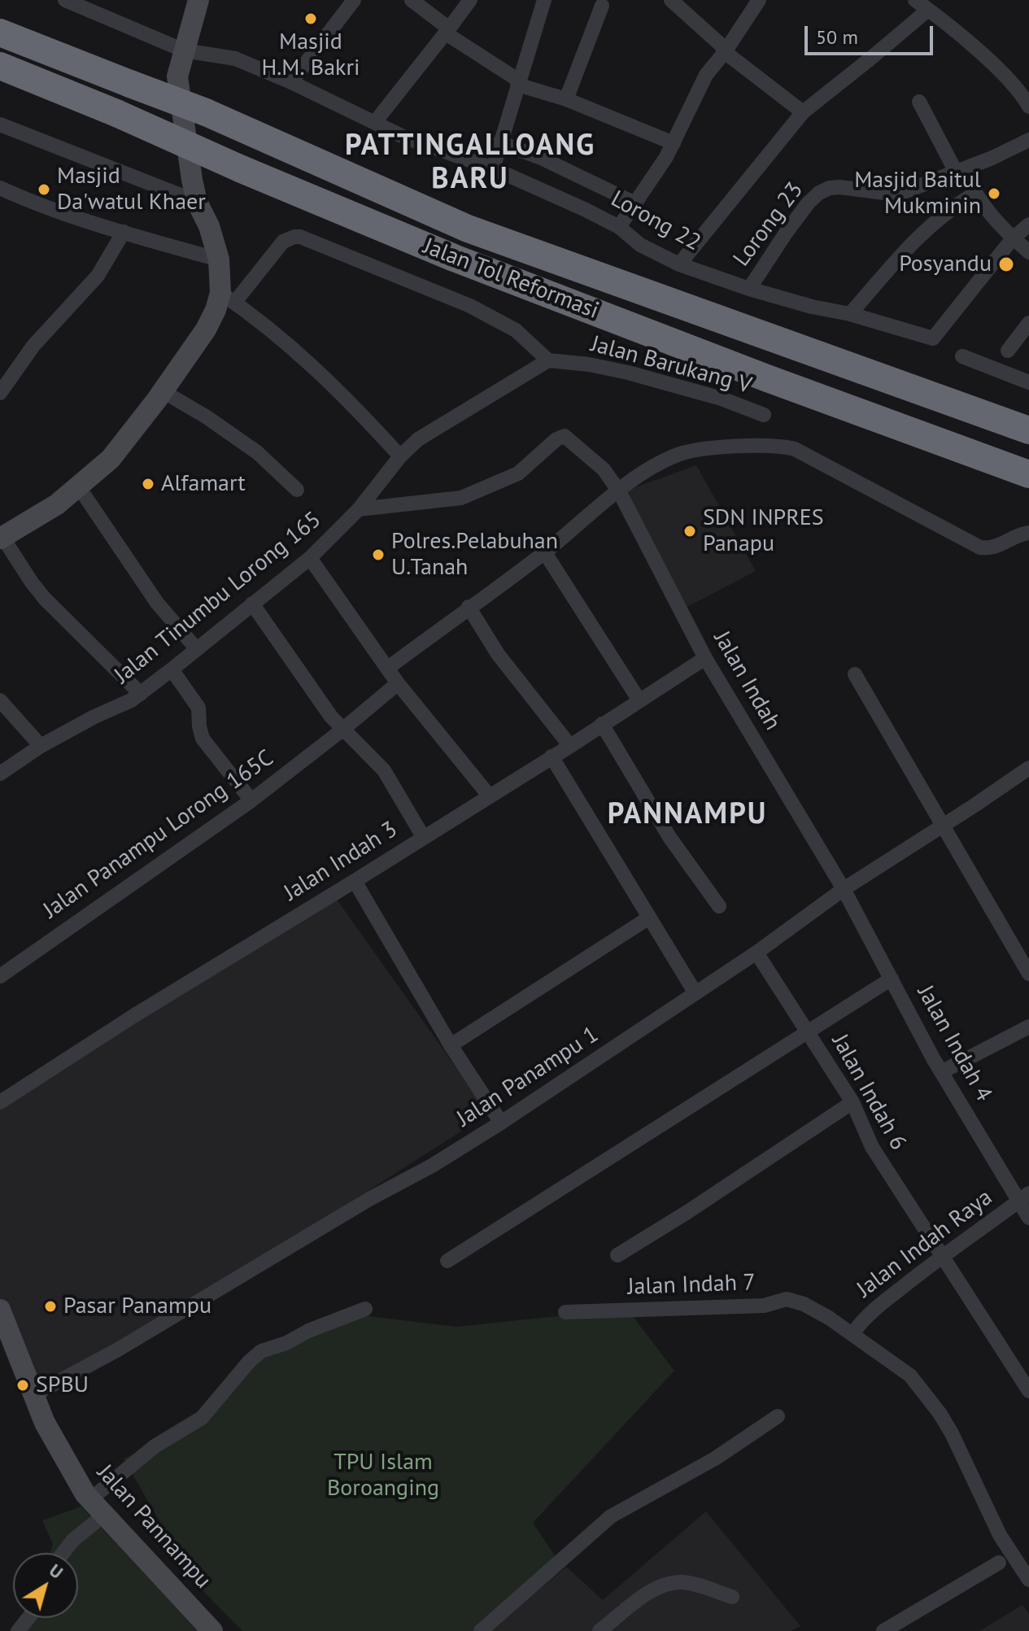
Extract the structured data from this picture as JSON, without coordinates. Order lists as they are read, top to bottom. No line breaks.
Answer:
{"streets":{"highway":["Jalan Tol Reformasi"],"street":["Lorong 22","Lorong 23","Jalan Barukang V","Jalan Tinumbu Lorong 165","Jalan Indah","Jalan Panampu Lorong 165C","Jalan Indah 3","Jalan Indah 4","Jalan Panampu 1","Jalan Indah 6","Jalan Indah Raya","Jalan Indah 7","Jalan Pannampu"]},"crossings":[["Lorong 22","Lorong 23"],["Jalan Indah","Jalan Indah 3"],["Jalan Indah","Jalan Indah 4"],["Jalan Indah","Jalan Panampu 1"],["Jalan Indah 4","Jalan Panampu 1"],["Jalan Indah 4","Jalan Indah Raya"],["Jalan Panampu 1","Jalan Indah 6"],["Jalan Panampu 1","Jalan Pannampu"],["Jalan Indah 6","Jalan Indah Raya"],["Jalan Indah Raya","Jalan Indah 7"]],"districts":["PATTINGALLOANG BARU","PANNAMPU"],"parks":["TPU Islam Boroanging"],"places":["Masjid H.M. Bakri","Masjid Da'watul Khaer","Masjid Baitul Mukminin","Posyandu","Alfamart","SDN INPRES Panapu","Polres.Pelabuhan U.Tanah","Pasar Panampu","SPBU"],"scale_bar":"50 m","north":"top right"}
